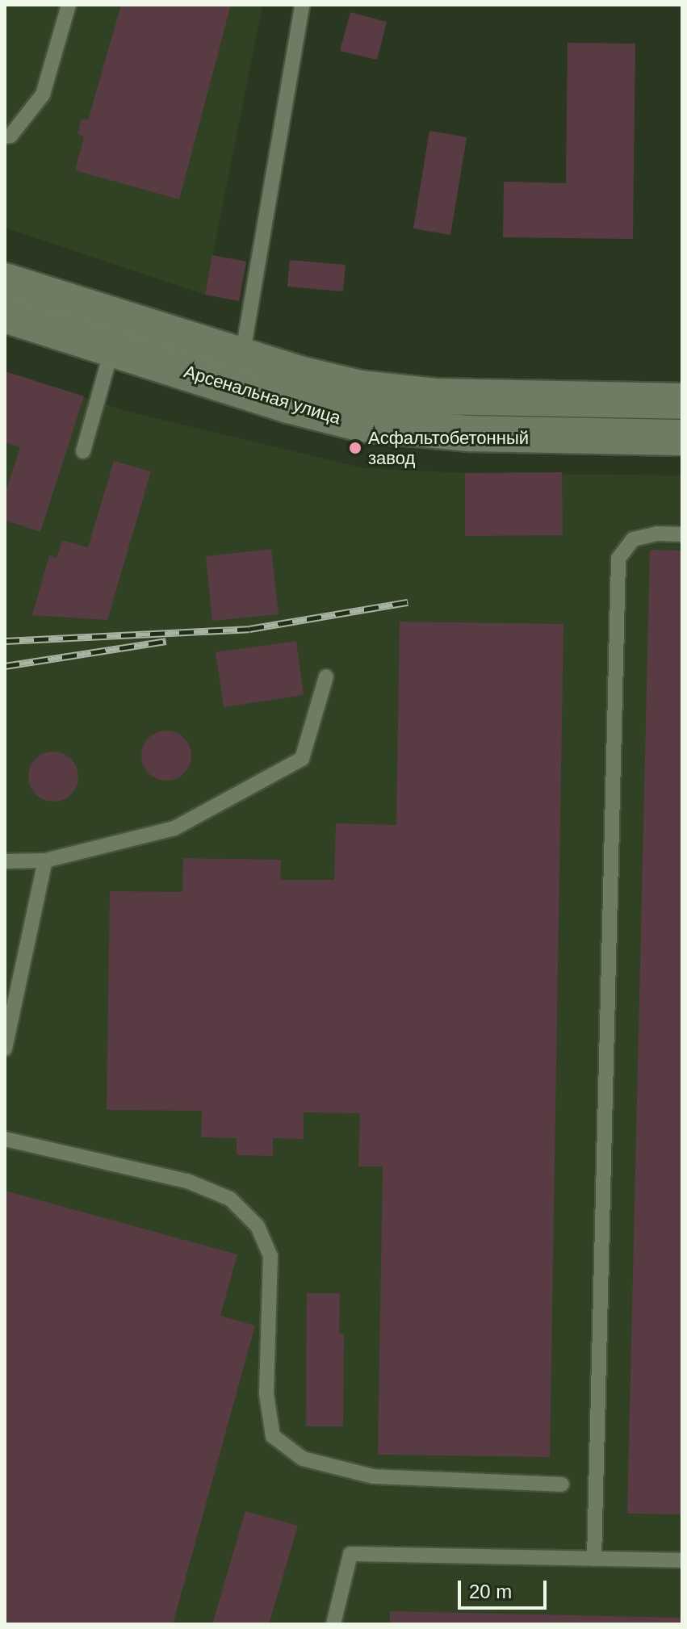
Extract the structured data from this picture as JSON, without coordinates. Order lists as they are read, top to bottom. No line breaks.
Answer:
{"streets":{"street":["Арсенальная улица"]},"places":["Асфальтобетонный завод"],"scale_bar":"20 m"}
